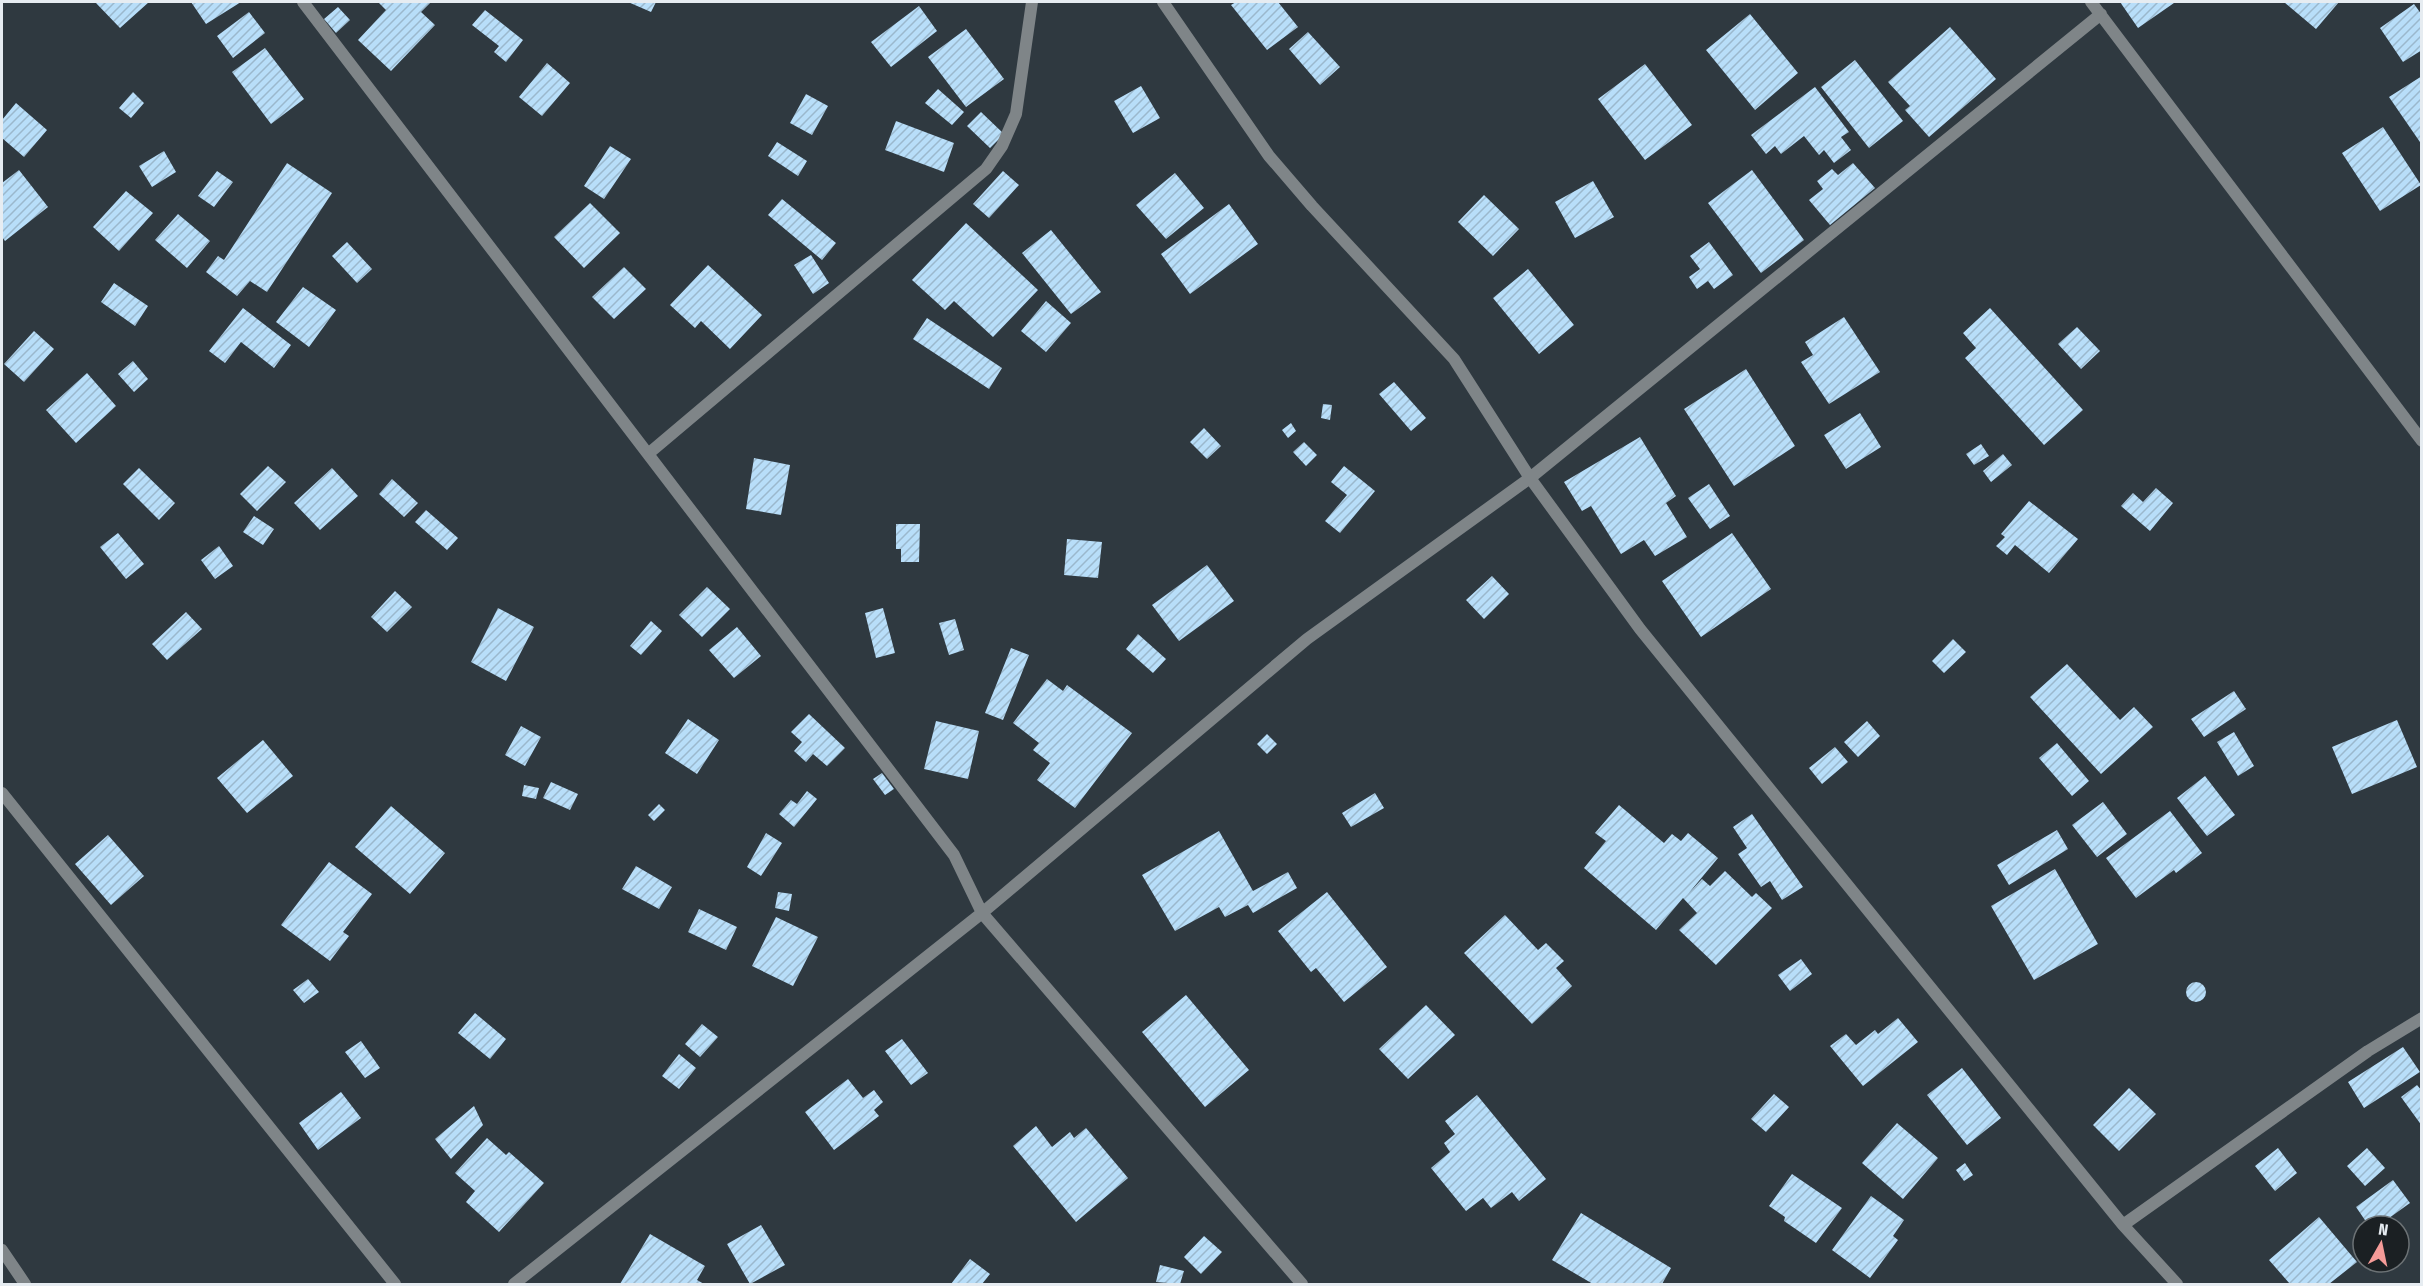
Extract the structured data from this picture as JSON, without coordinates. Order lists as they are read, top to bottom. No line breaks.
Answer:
{"north":"top"}
